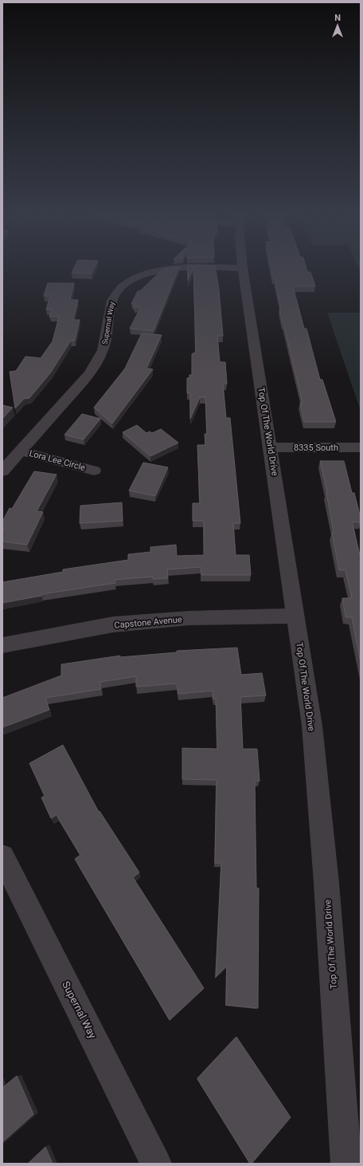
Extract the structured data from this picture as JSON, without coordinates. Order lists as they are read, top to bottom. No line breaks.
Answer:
{"streets":{"street":["Supernal Way","Top Of The World Drive","8335 South","Lora Lee Circle","Capstone Avenue"]},"crossings":[["Supernal Way","Lora Lee Circle"],["Top Of The World Drive","8335 South"],["Top Of The World Drive","Capstone Avenue"]],"north":"top"}
